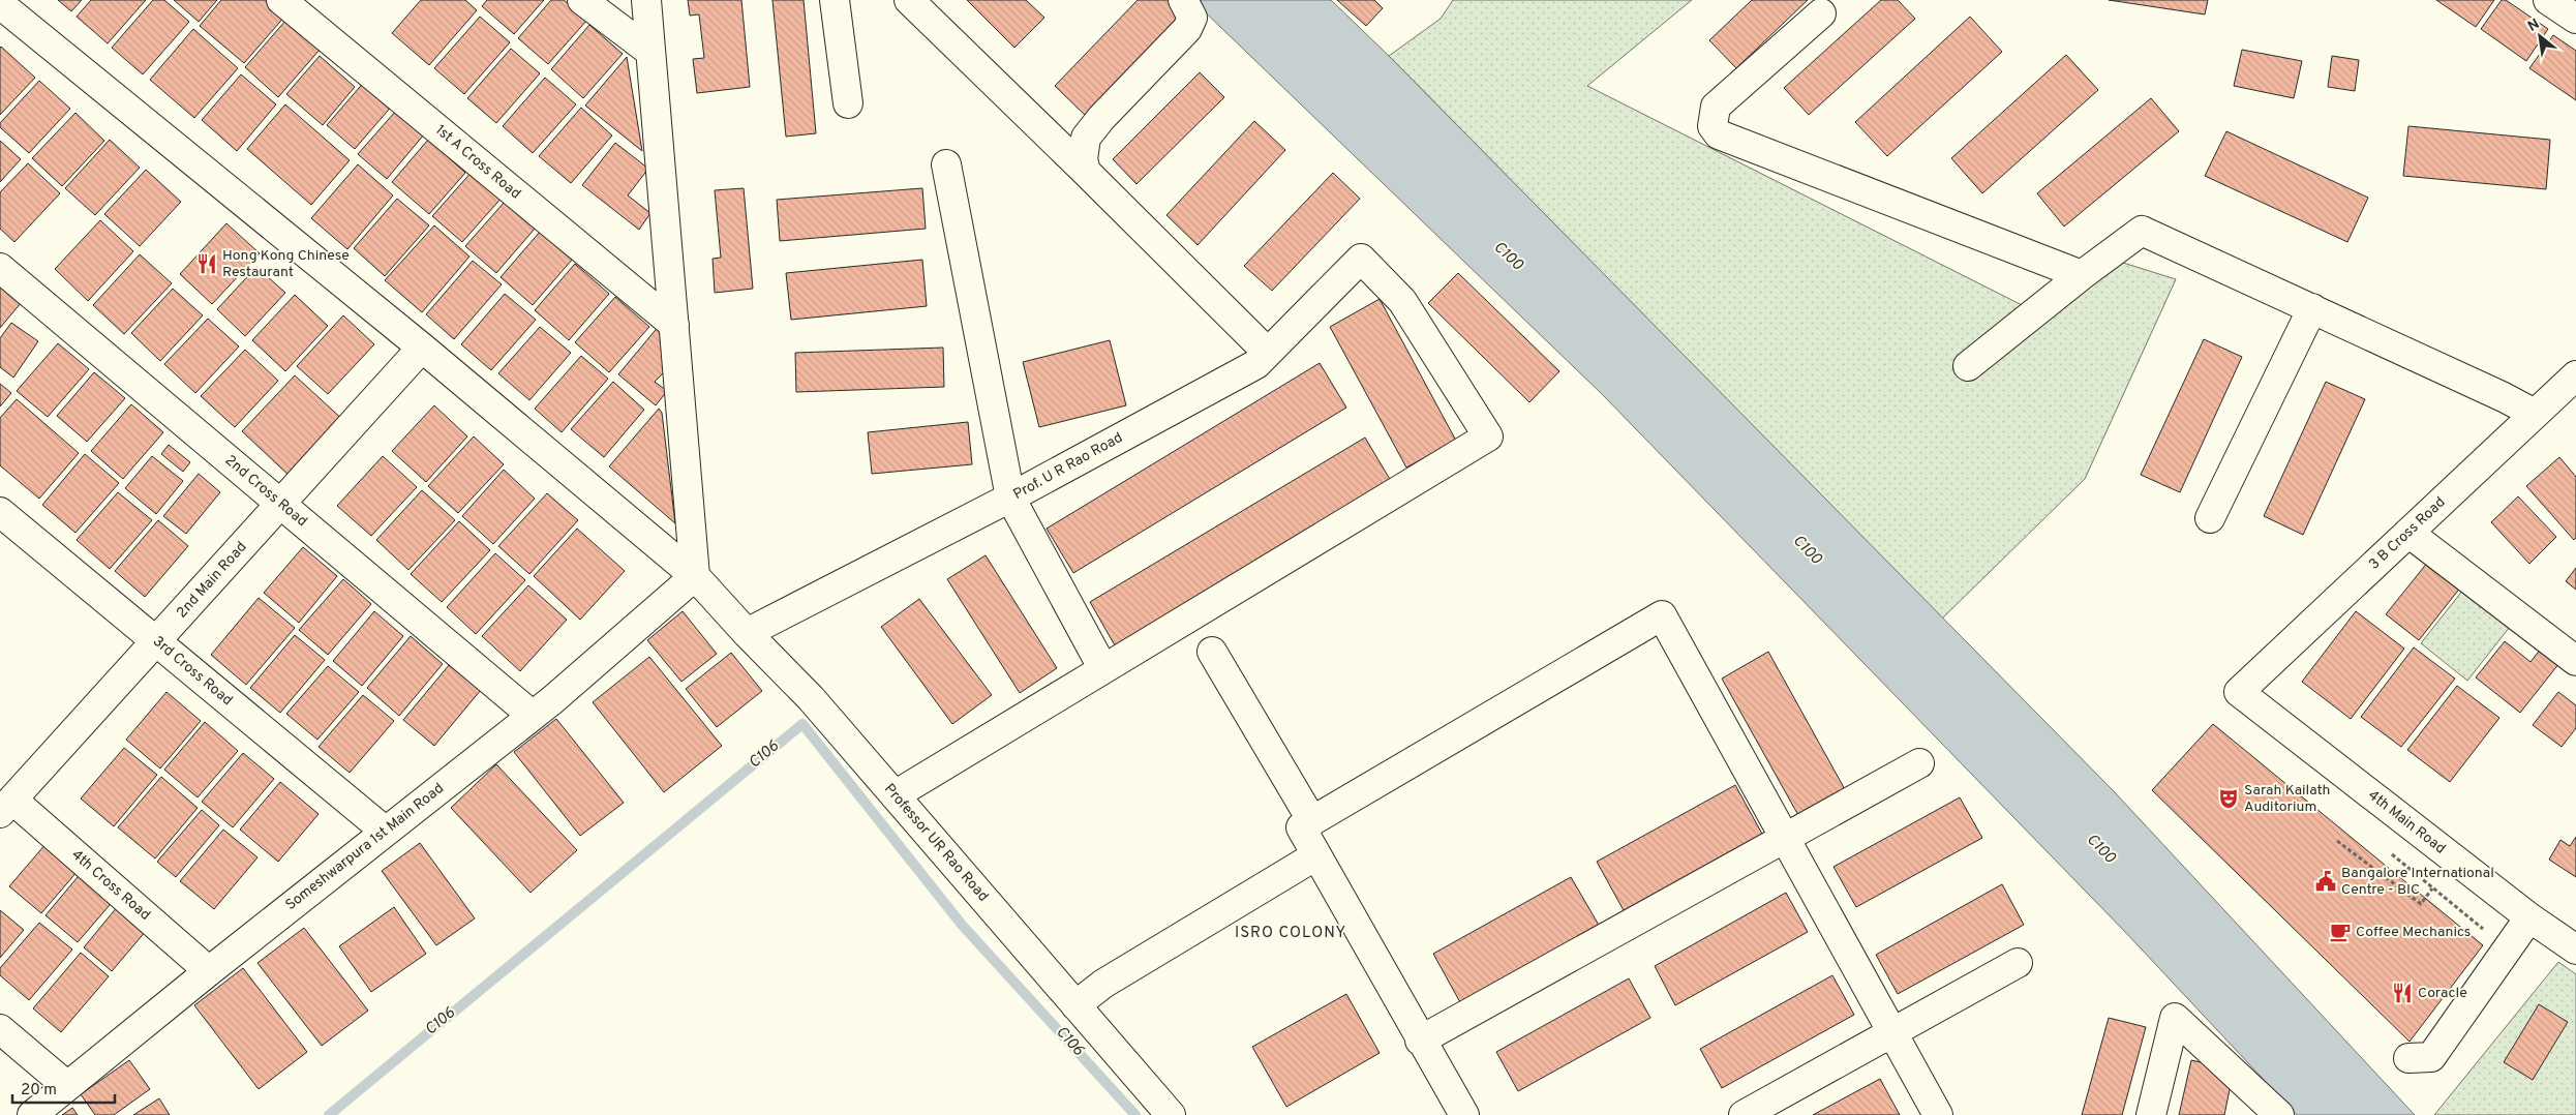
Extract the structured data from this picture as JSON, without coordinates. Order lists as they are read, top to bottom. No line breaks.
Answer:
{"streets":{"street":["1st A Cross Road","Prof. U R Rao Road","2nd Cross Road","3 B Cross Road","2nd Main Road","3rd Cross Road","4th Main Road","Professor UR Rao Road","Someshwarpura 1st Main Road","4th Cross Road"]},"crossings":[["Prof. U R Rao Road","Professor UR Rao Road"],["2nd Cross Road","2nd Main Road"],["2nd Cross Road","Someshwarpura 1st Main Road"],["3 B Cross Road","4th Main Road"],["2nd Main Road","3rd Cross Road"],["2nd Main Road","Professor UR Rao Road"],["2nd Main Road","4th Cross Road"],["3rd Cross Road","Someshwarpura 1st Main Road"],["Professor UR Rao Road","Someshwarpura 1st Main Road"],["Someshwarpura 1st Main Road","4th Cross Road"]],"districts":["ISRO COLONY"],"water":["C100","C106"],"places":{"restaurant":["Hong Kong Chinese Restaurant","Coracle"],"theatre":["Sarah Kailath Auditorium"],"public building":["Bangalore International Centre - BIC"],"cafe":["Coffee Mechanics"]},"scale_bar":"20 m","north":"top left"}
